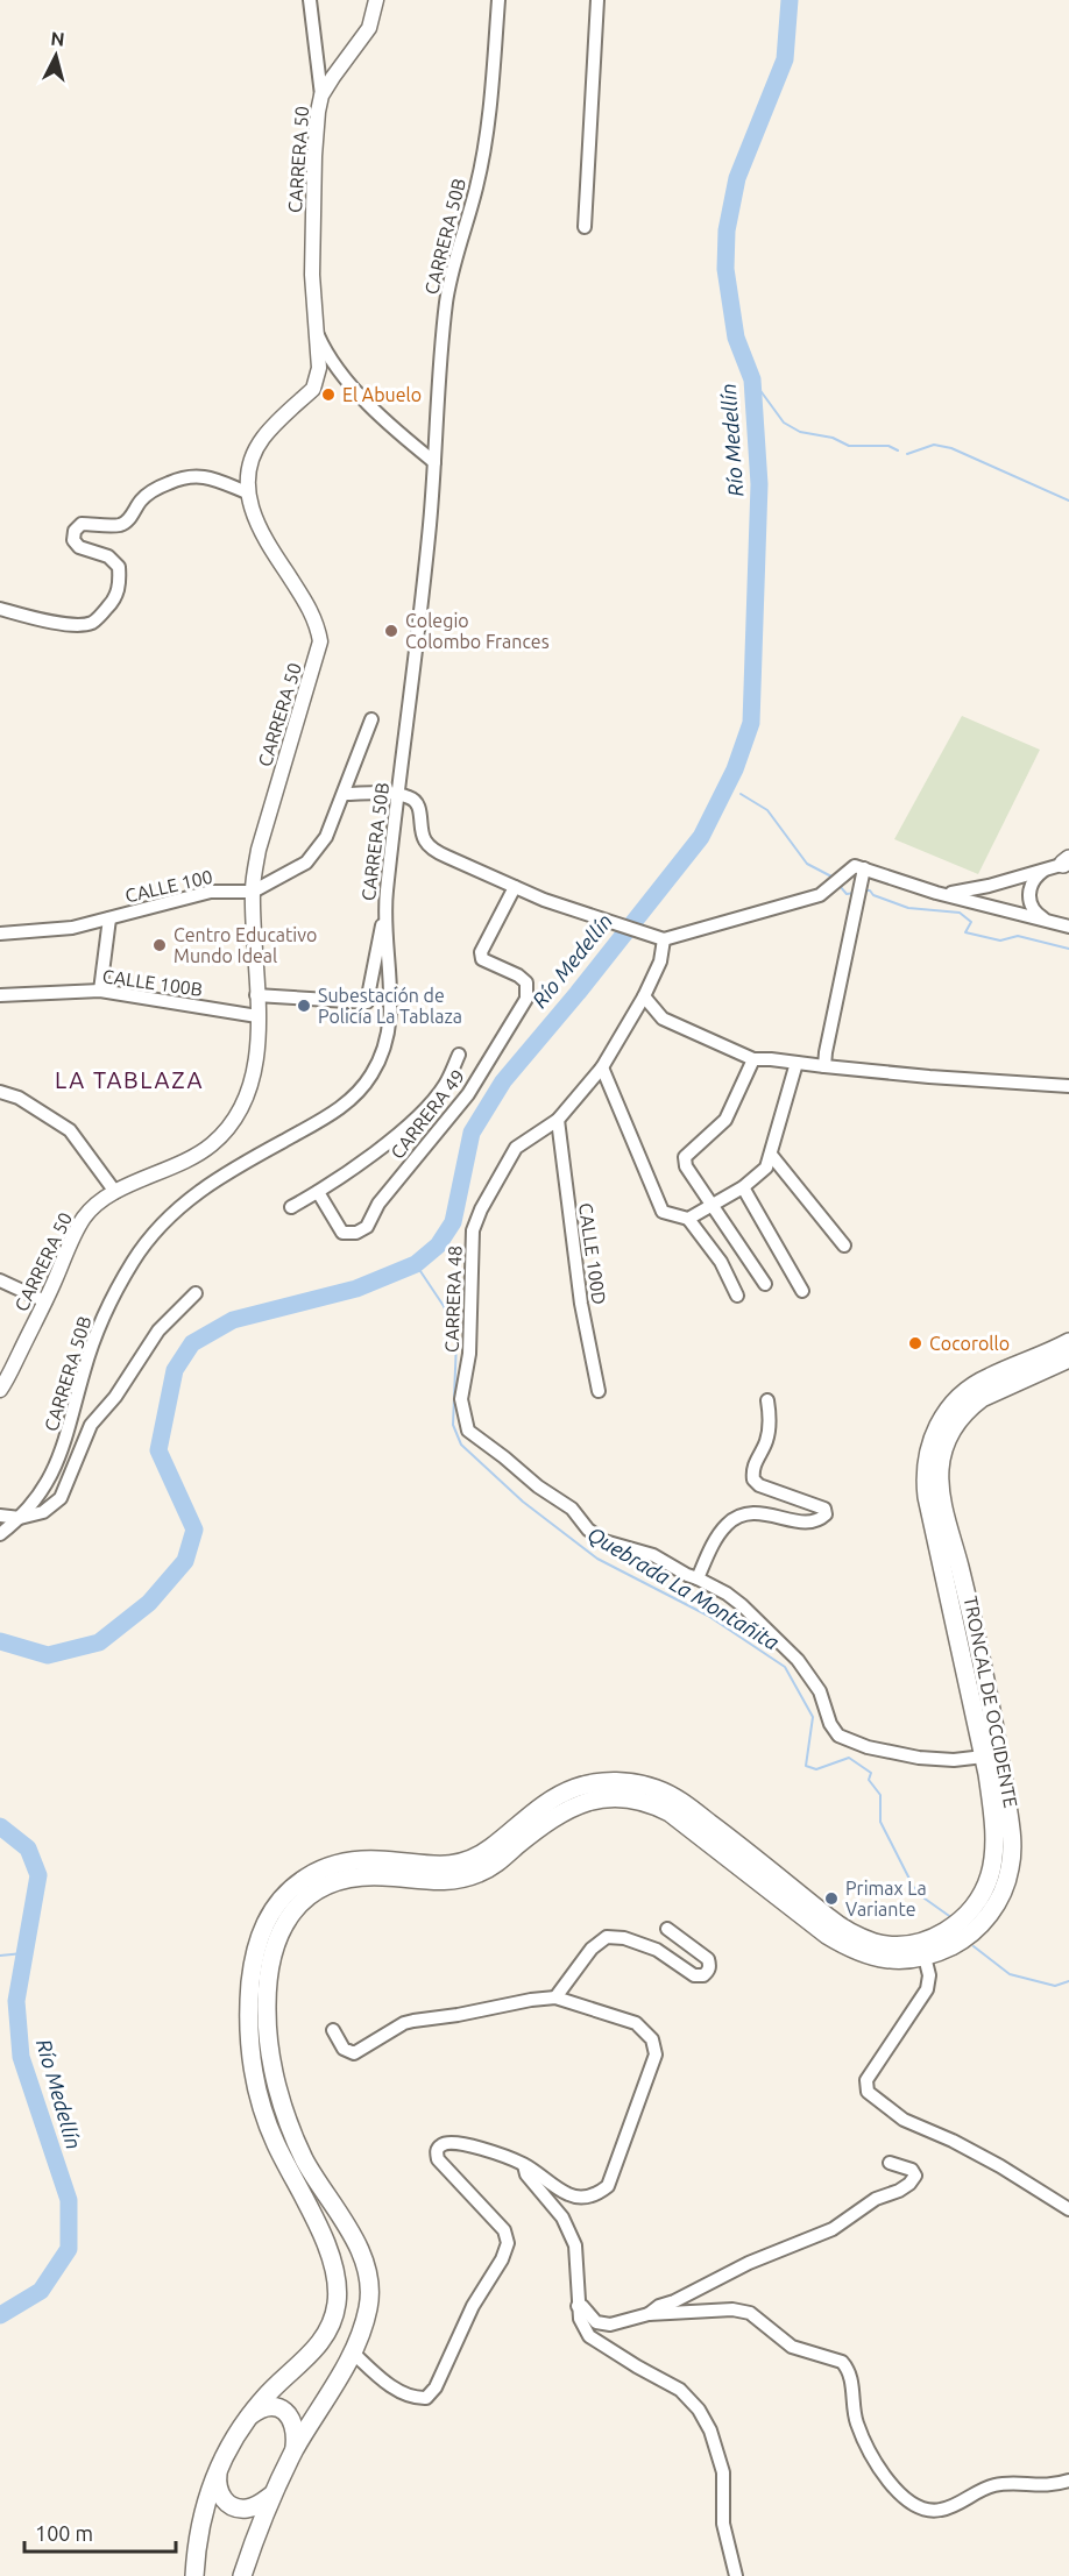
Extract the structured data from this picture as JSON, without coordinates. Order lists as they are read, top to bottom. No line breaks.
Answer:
{"streets":{"highway":["TRONCAL DE OCCIDENTE"],"main road":["CARRERA 50"],"street":["CARRERA 50B","CALLE 100","CALLE 100B","CARRERA 49","CALLE 100D","CARRERA 48"]},"crossings":[["CARRERA 50","CALLE 100"],["CARRERA 50","CALLE 100B"],["CALLE 100D","CARRERA 48"]],"districts":["LA TABLAZA"],"water":["Río Medellín","Quebrada La Montañita"],"places":["El Abuelo","Colegio Colombo Frances","Centro Educativo Mundo Ideal","Subestación de Policía La Tablaza","Cocorollo","Primax La Variante"],"scale_bar":"100 m","north":"top"}
